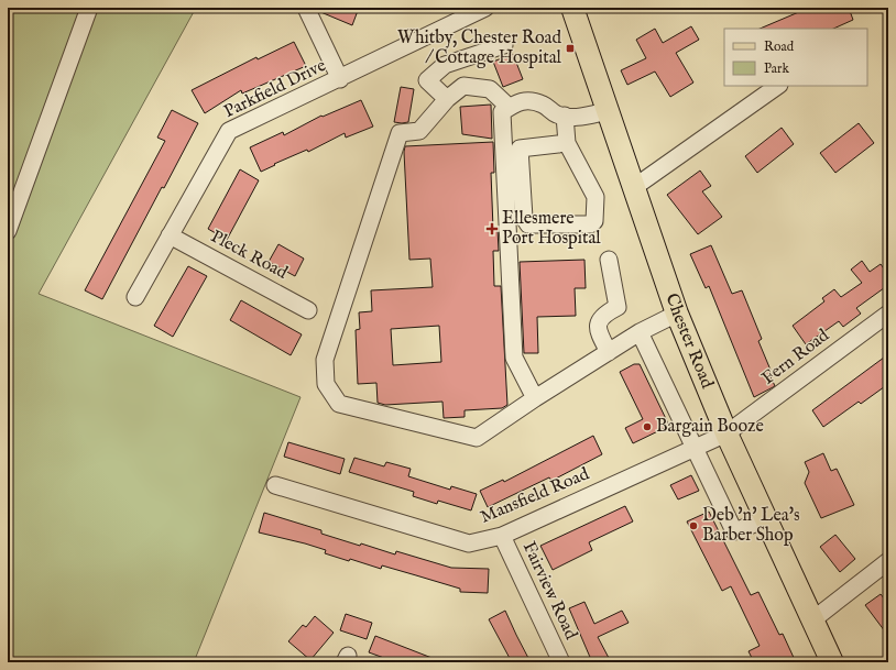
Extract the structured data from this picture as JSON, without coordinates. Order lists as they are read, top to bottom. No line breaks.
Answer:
{"streets":{"main road":["Chester Road"],"street":["Parkfield Drive","Pleck Road","Fern Road","Mansfield Road","Fairview Road"]},"crossings":[["Parkfield Drive","Pleck Road"],["Chester Road","Fern Road"],["Chester Road","Mansfield Road"],["Fern Road","Mansfield Road"],["Mansfield Road","Fairview Road"]],"places":{"transit":["Whitby, Chester Road / Cottage Hospital"],"health":["Ellesmere Port Hospital"],"other":["Bargain Booze","Deb 'n' Lea's Barber Shop"]},"legend":["Road","Park"]}
